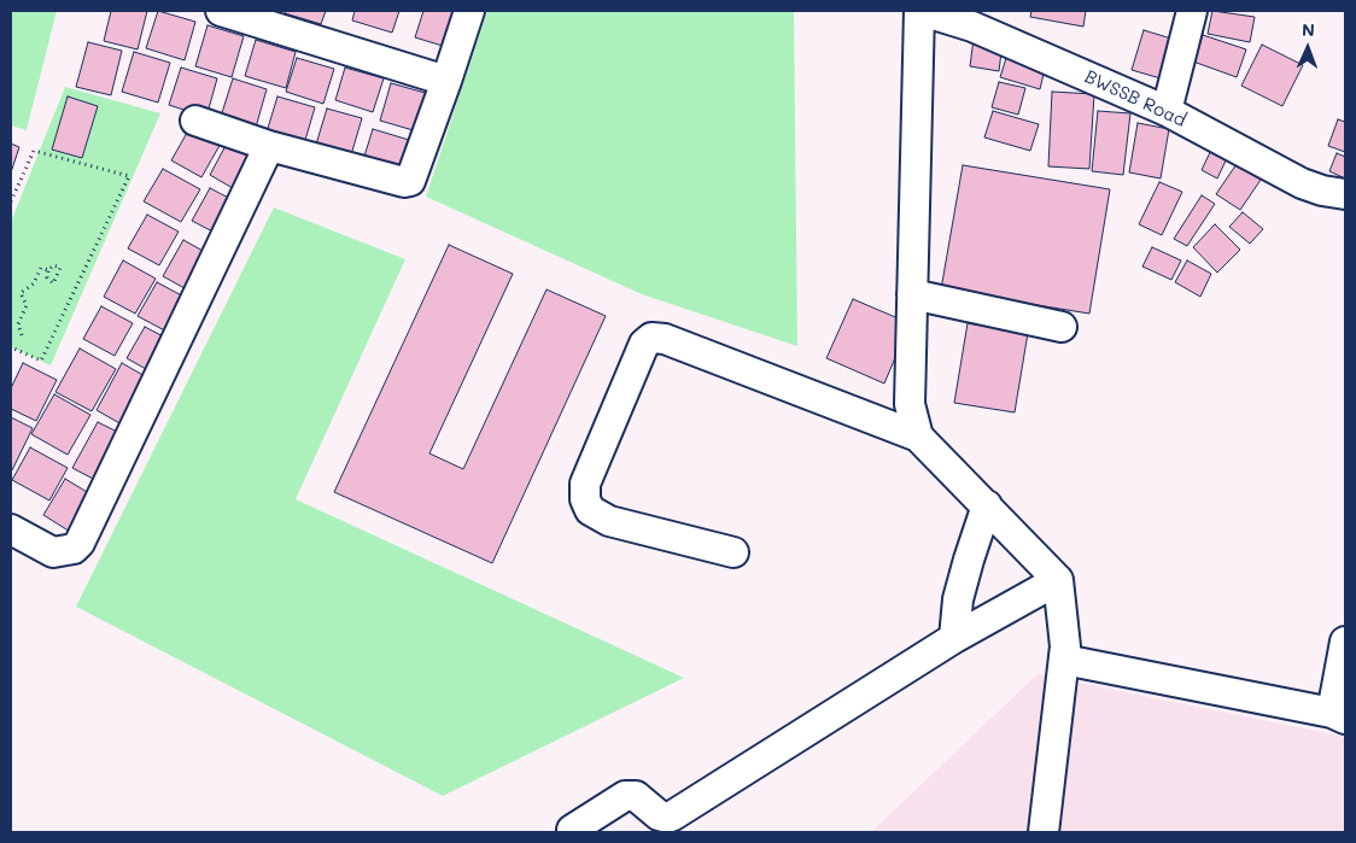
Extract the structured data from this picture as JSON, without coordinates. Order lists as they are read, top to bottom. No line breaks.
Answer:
{"streets":{"street":["BWSSB Road"]},"north":"top"}
